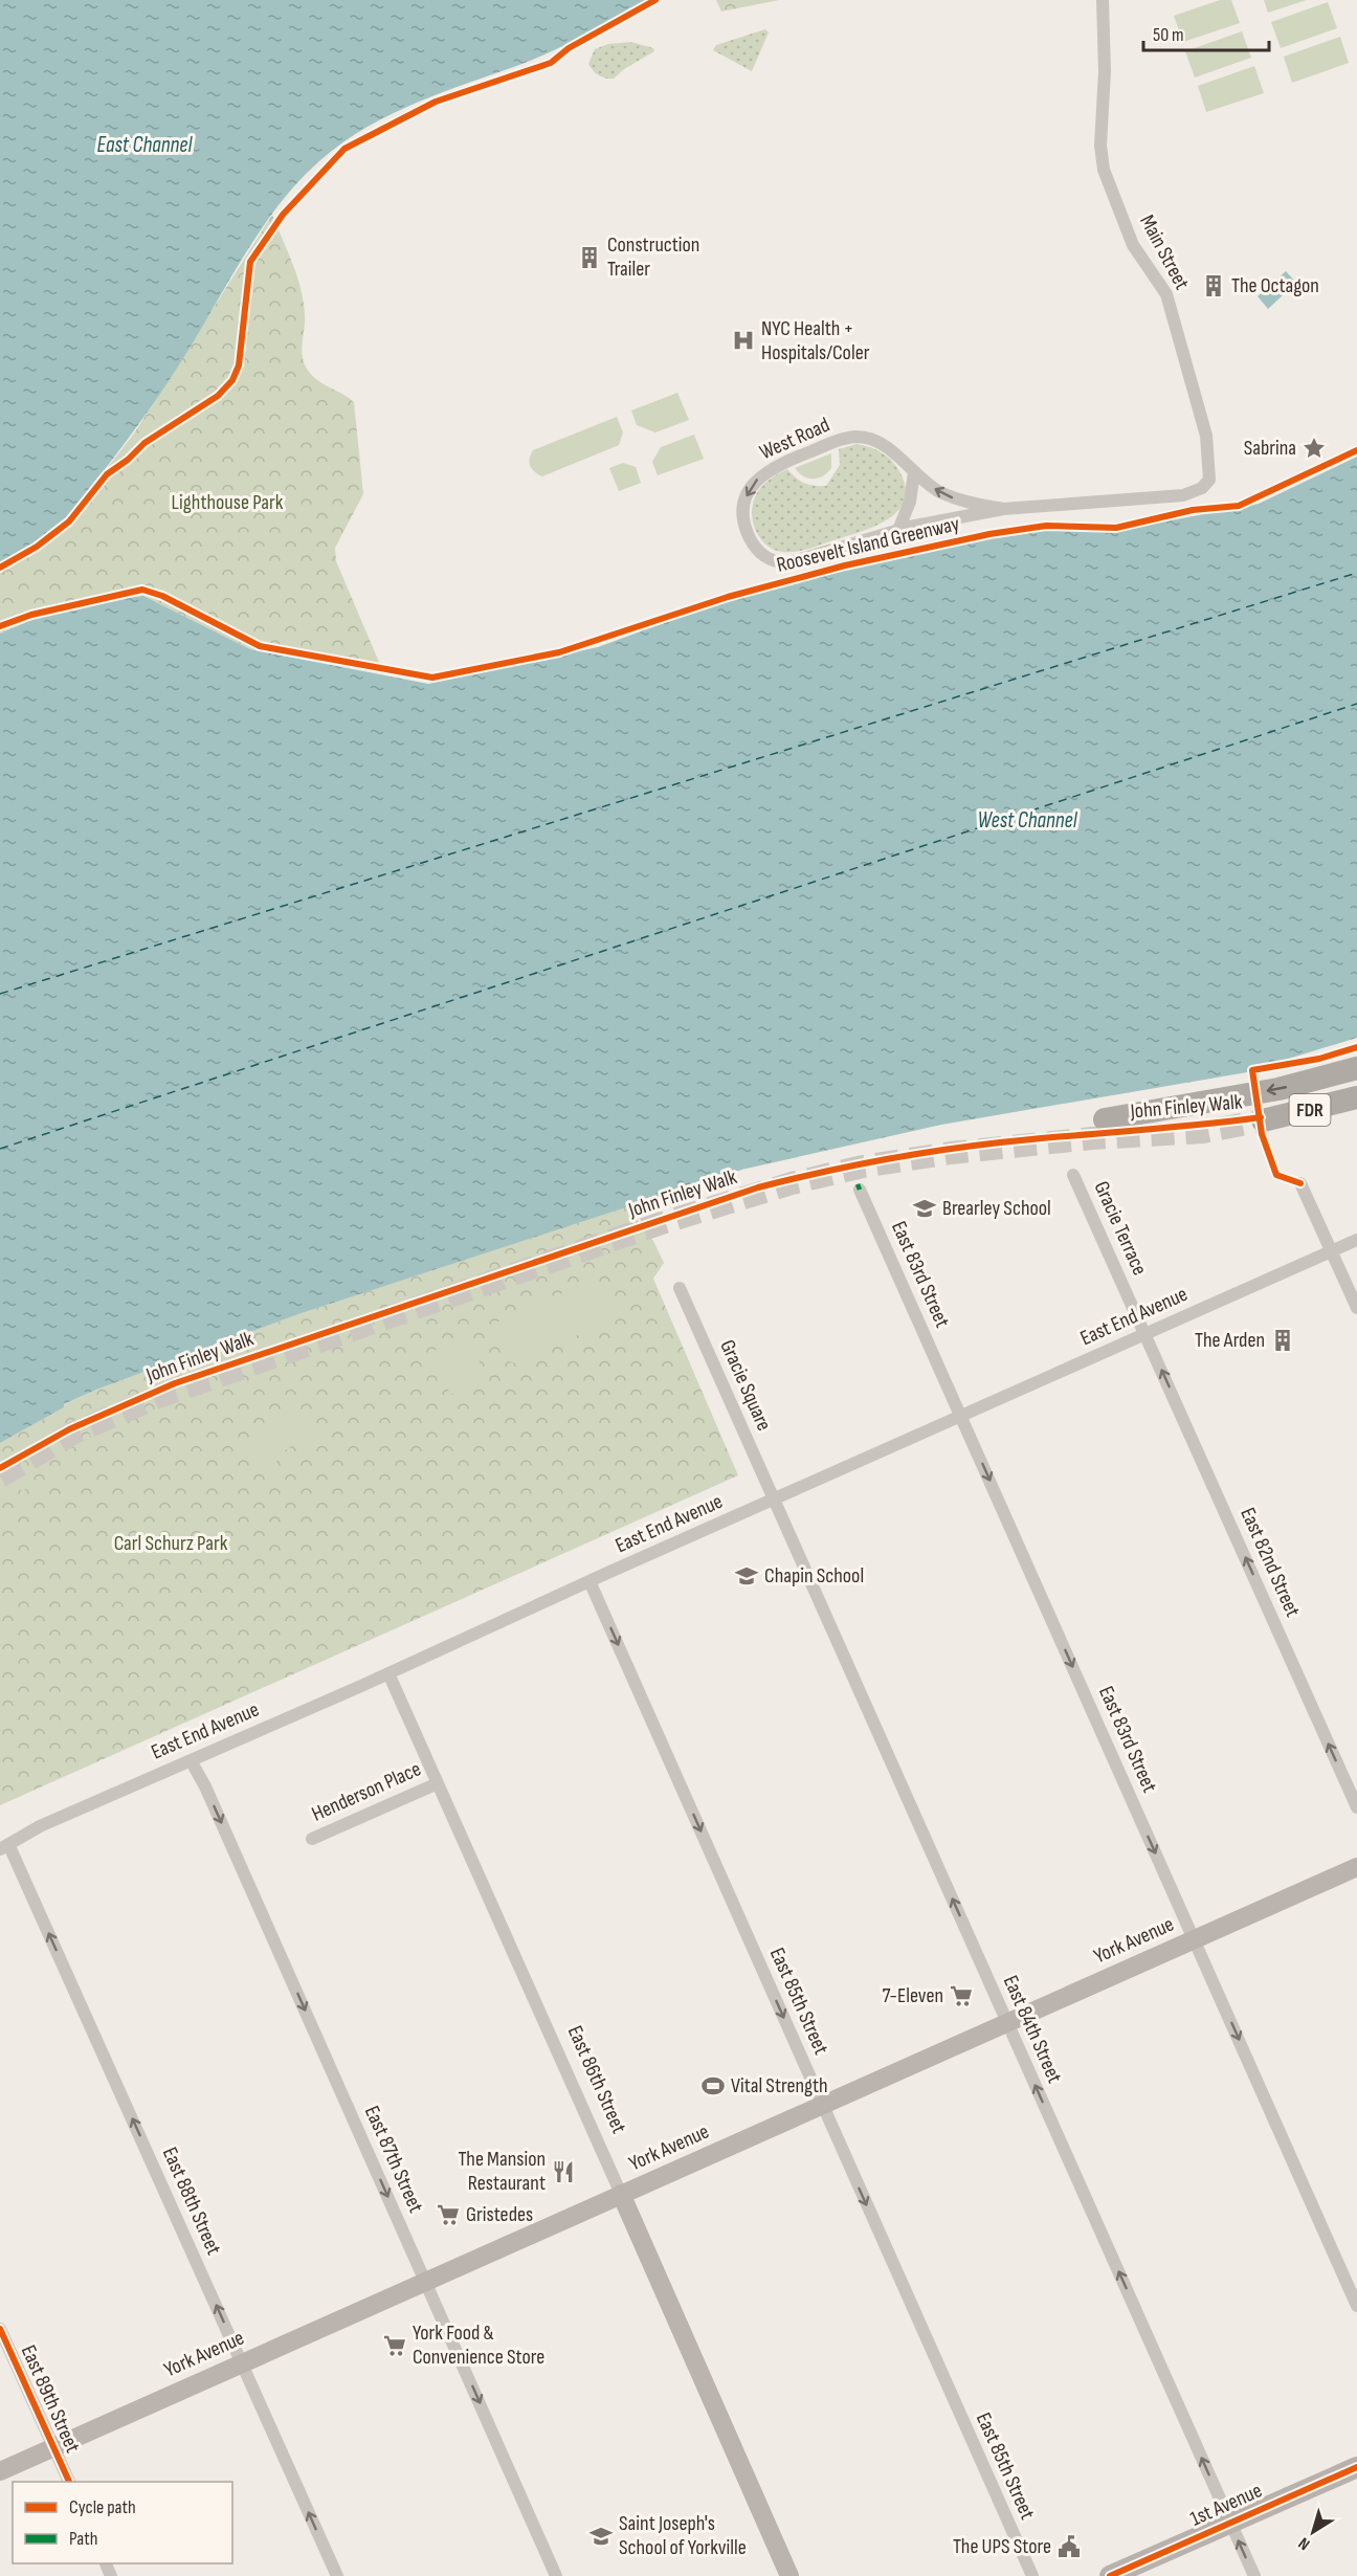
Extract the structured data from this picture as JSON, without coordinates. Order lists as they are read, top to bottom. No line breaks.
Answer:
{"streets":{"highway":["FDR"],"main road":["York Avenue","East 86th Street","1st Avenue"],"street":["Main Street","West Road","Gracie Terrace","East 83rd Street","East End Avenue","Gracie Square","East 82nd Street","Henderson Place","East 85th Street","East 84th Street","East 87th Street","East 88th Street","East 89th Street"],"cycle path":["Roosevelt Island Greenway","John Finley Walk"]},"crossings":[["Main Street","West Road"],["Gracie Terrace","East End Avenue"],["Gracie Terrace","East 82nd Street"],["East 83rd Street","East End Avenue"],["East 83rd Street","York Avenue"],["East End Avenue","Gracie Square"],["East End Avenue","East 82nd Street"],["East End Avenue","East 85th Street"],["East End Avenue","East 84th Street"],["East End Avenue","East 86th Street"],["East End Avenue","East 87th Street"],["East End Avenue","East 88th Street"],["Gracie Square","East 84th Street"],["Henderson Place","East 86th Street"],["York Avenue","East 85th Street"],["York Avenue","East 84th Street"],["York Avenue","East 86th Street"],["York Avenue","East 87th Street"],["York Avenue","East 88th Street"],["York Avenue","East 89th Street"],["East 84th Street","1st Avenue"]],"one_way":["East 83rd Street","East 82nd Street","East 85th Street","East 84th Street","East 87th Street","East 88th Street"],"water":["East Channel","West Channel"],"parks":["Lighthouse Park","Carl Schurz Park"],"places":{"building":["Construction Trailer","The Octagon","The Arden"],"hospital":["NYC Health + Hospitals/Coler"],"place":["Sabrina"],"school or university":["Brearley School","Chapin School","Saint Joseph's School of Yorkville"],"supermarket":["7-Eleven","Gristedes","York Food & Convenience Store"],"sports":["Vital Strength"],"restaurant":["The Mansion Restaurant"],"public building":["The UPS Store"]},"legend":["Cycle path","Path"],"scale_bar":"50 m","north":"bottom left"}
